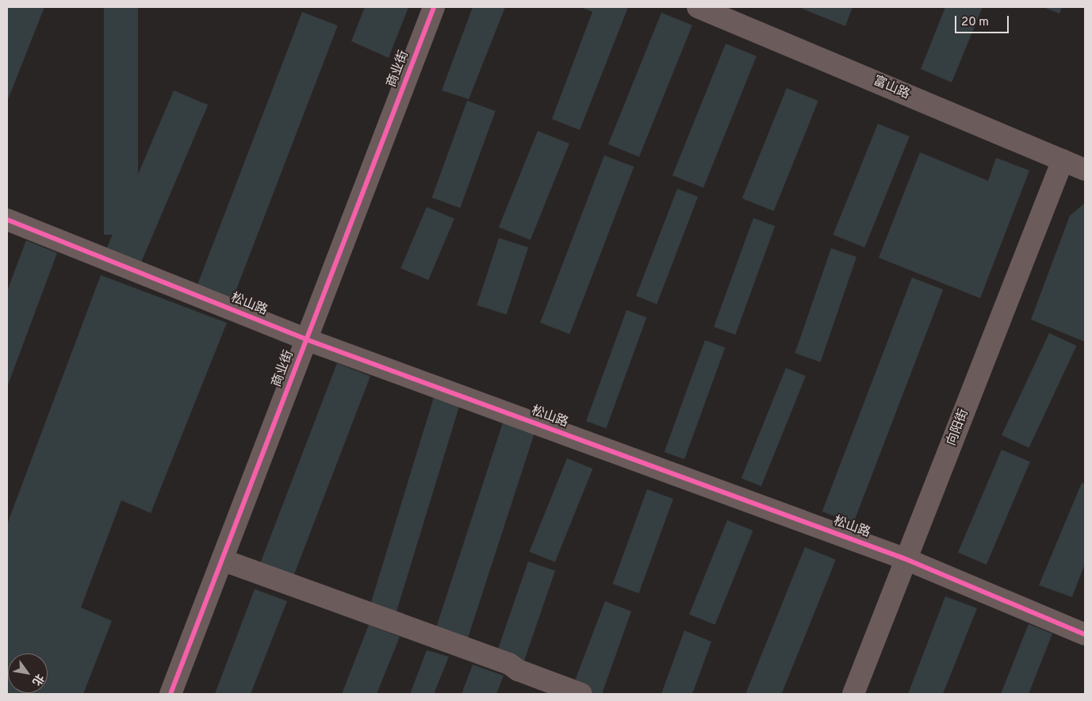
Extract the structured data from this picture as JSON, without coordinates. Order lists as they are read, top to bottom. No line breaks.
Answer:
{"streets":{"street":["商业街","富山路","松山路","向阳街"]},"crossings":[["商业街","松山路"],["富山路","向阳街"],["松山路","向阳街"]],"scale_bar":"20 m","north":"bottom right"}
